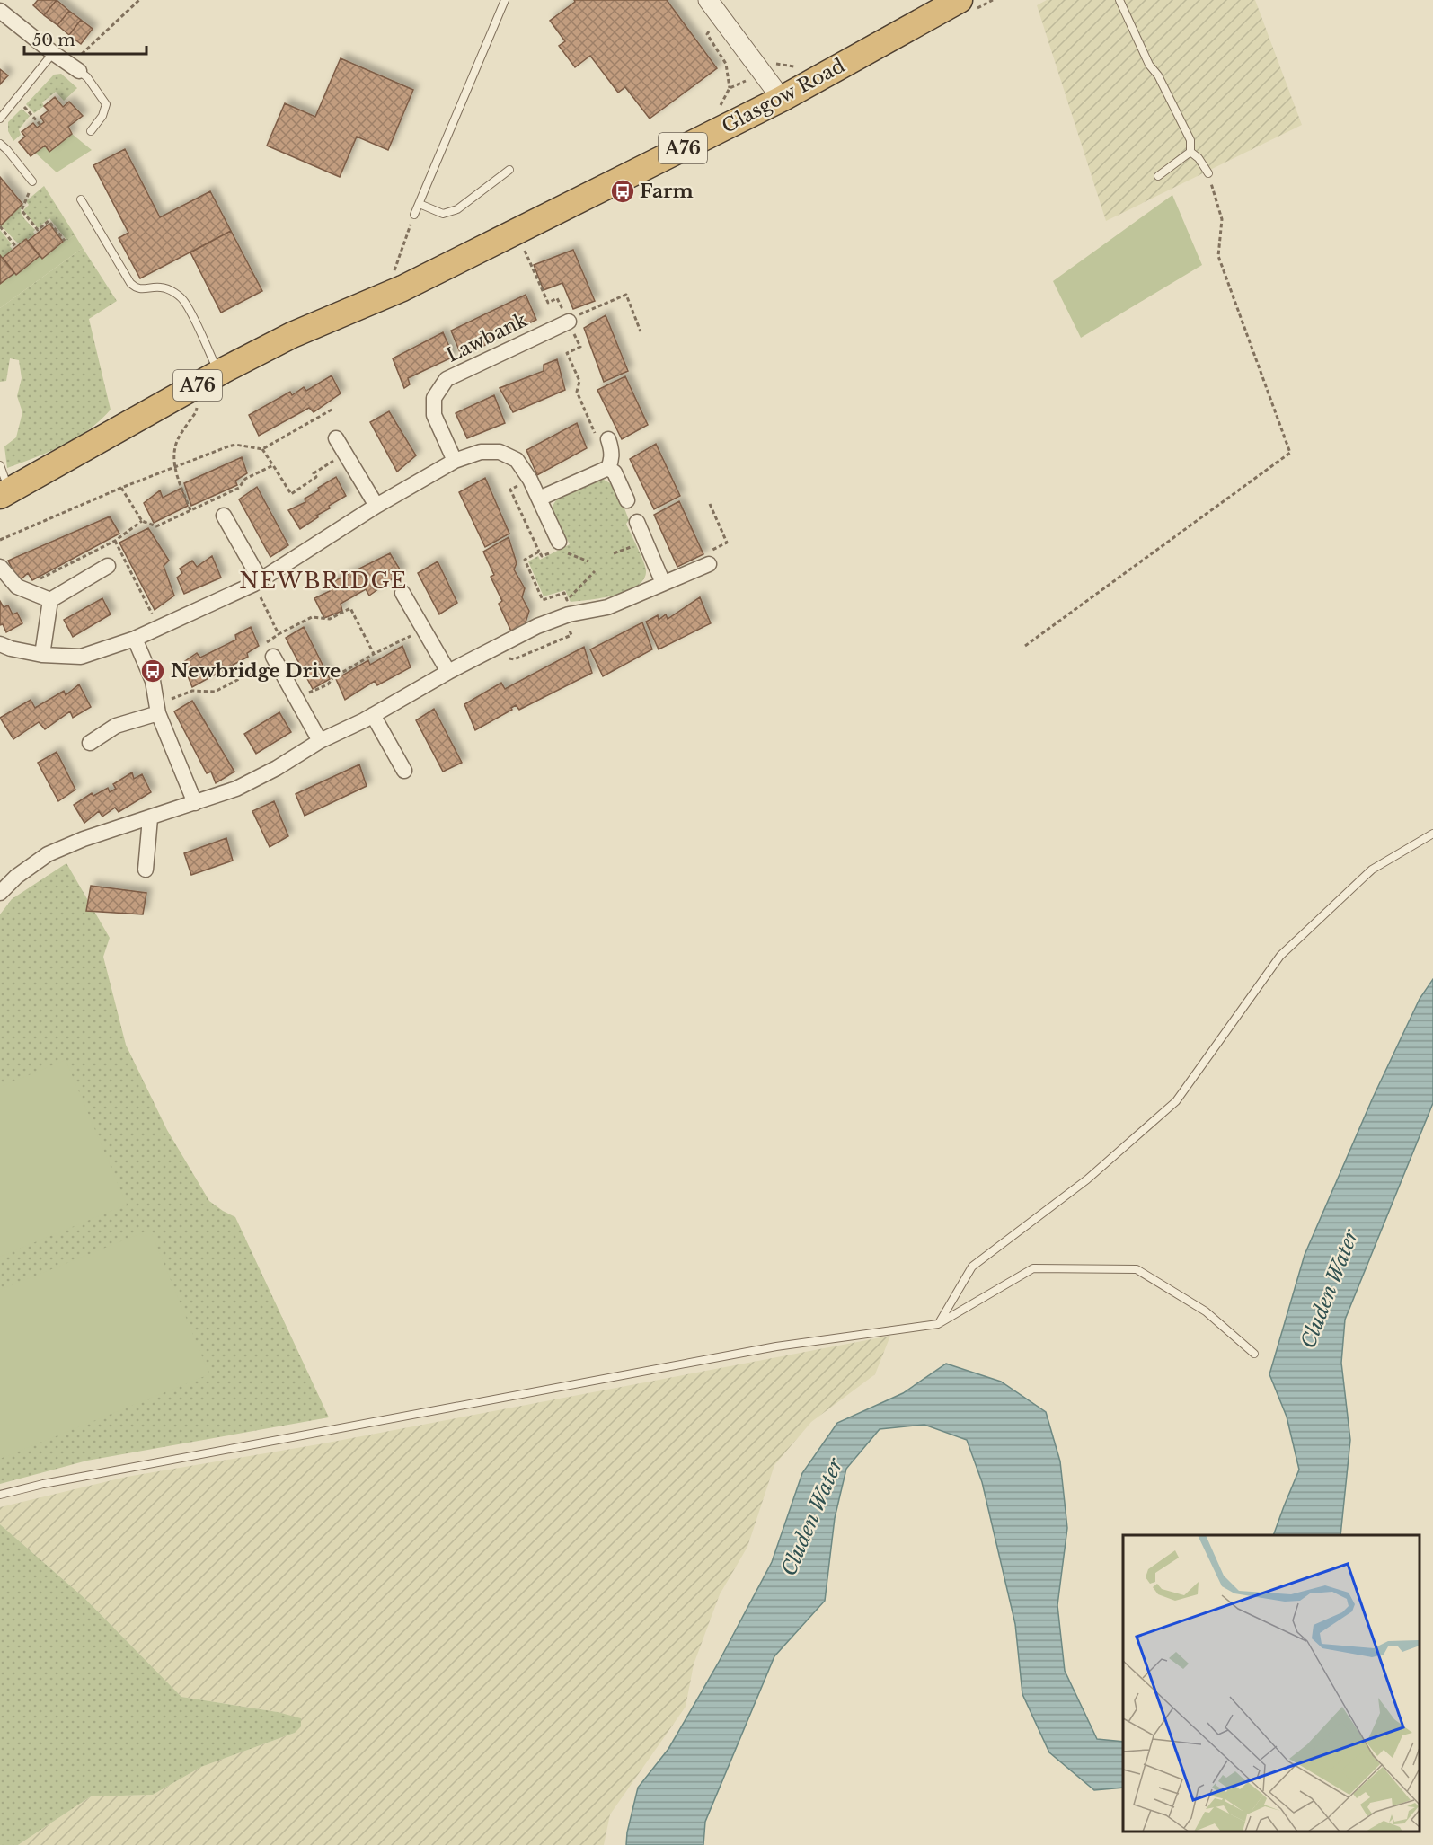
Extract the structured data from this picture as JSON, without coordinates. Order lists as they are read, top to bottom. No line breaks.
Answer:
{"streets":{"highway":["Glasgow Road","A76"],"street":["Lawbank"]},"crossings":[["Glasgow Road","A76"]],"districts":["NEWBRIDGE"],"water":["Cluden Water"],"places":{"bus stop":["Farm","Newbridge Drive"]},"scale_bar":"50 m"}
